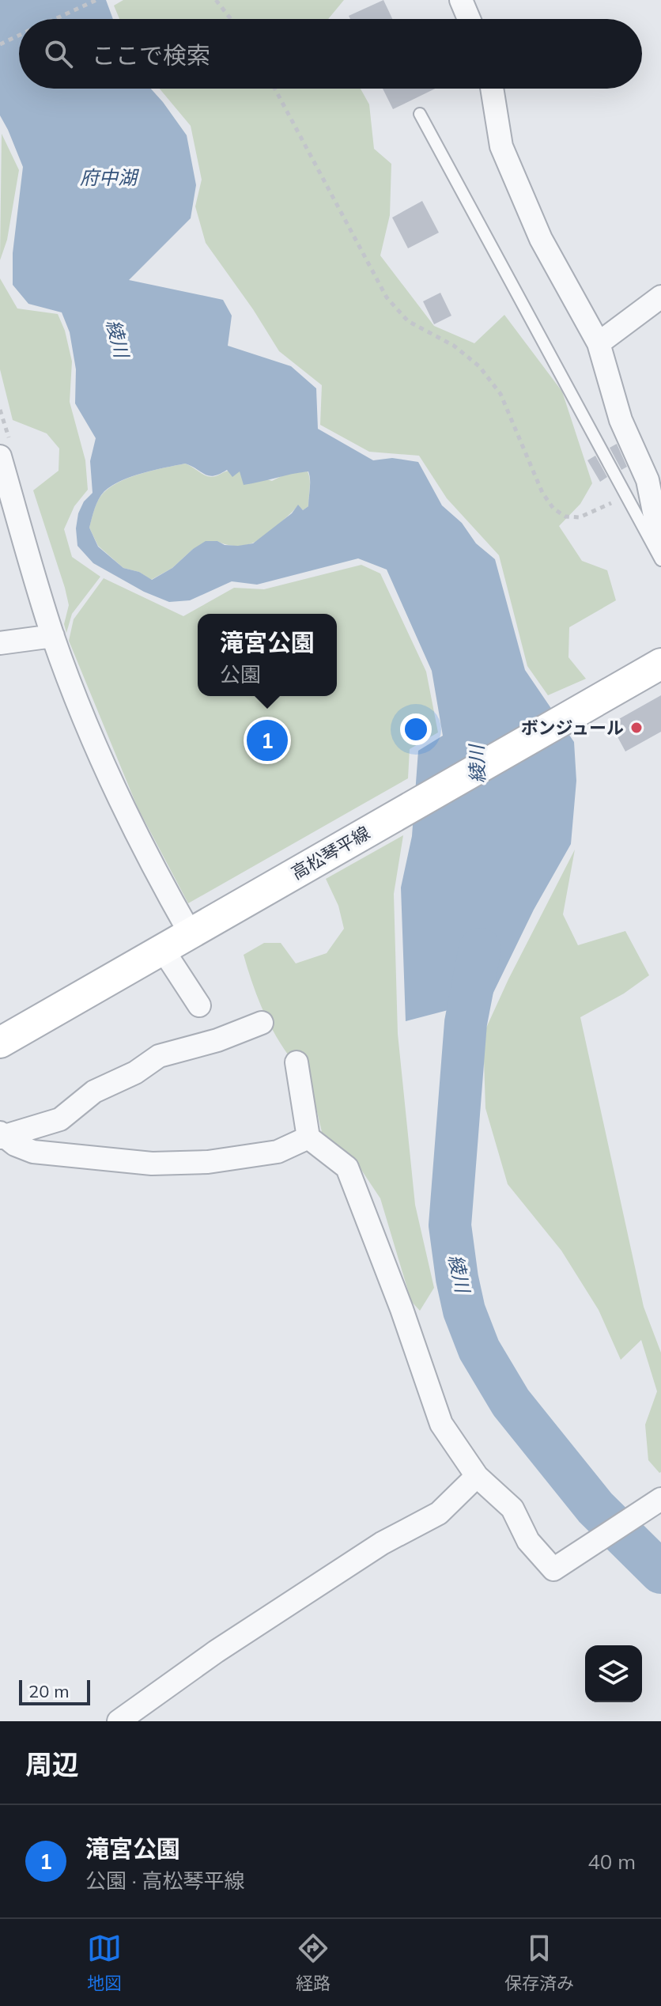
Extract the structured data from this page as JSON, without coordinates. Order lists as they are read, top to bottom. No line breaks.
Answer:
{"streets":{"main road":["高松琴平線"]},"water":["府中湖","綾川"],"places":["ボンジュール"],"scale_bar":"20 m","page":{"search":"ここで検索","popup":["滝宮公園","公園"],"pins":"1","scale":"20 m","heading":"周辺","list":[{"mark":"1","name":"滝宮公園","note":"公園 · 高松琴平線","value":"40 m"}],"nav":["地図","経路","保存済み"]}}
